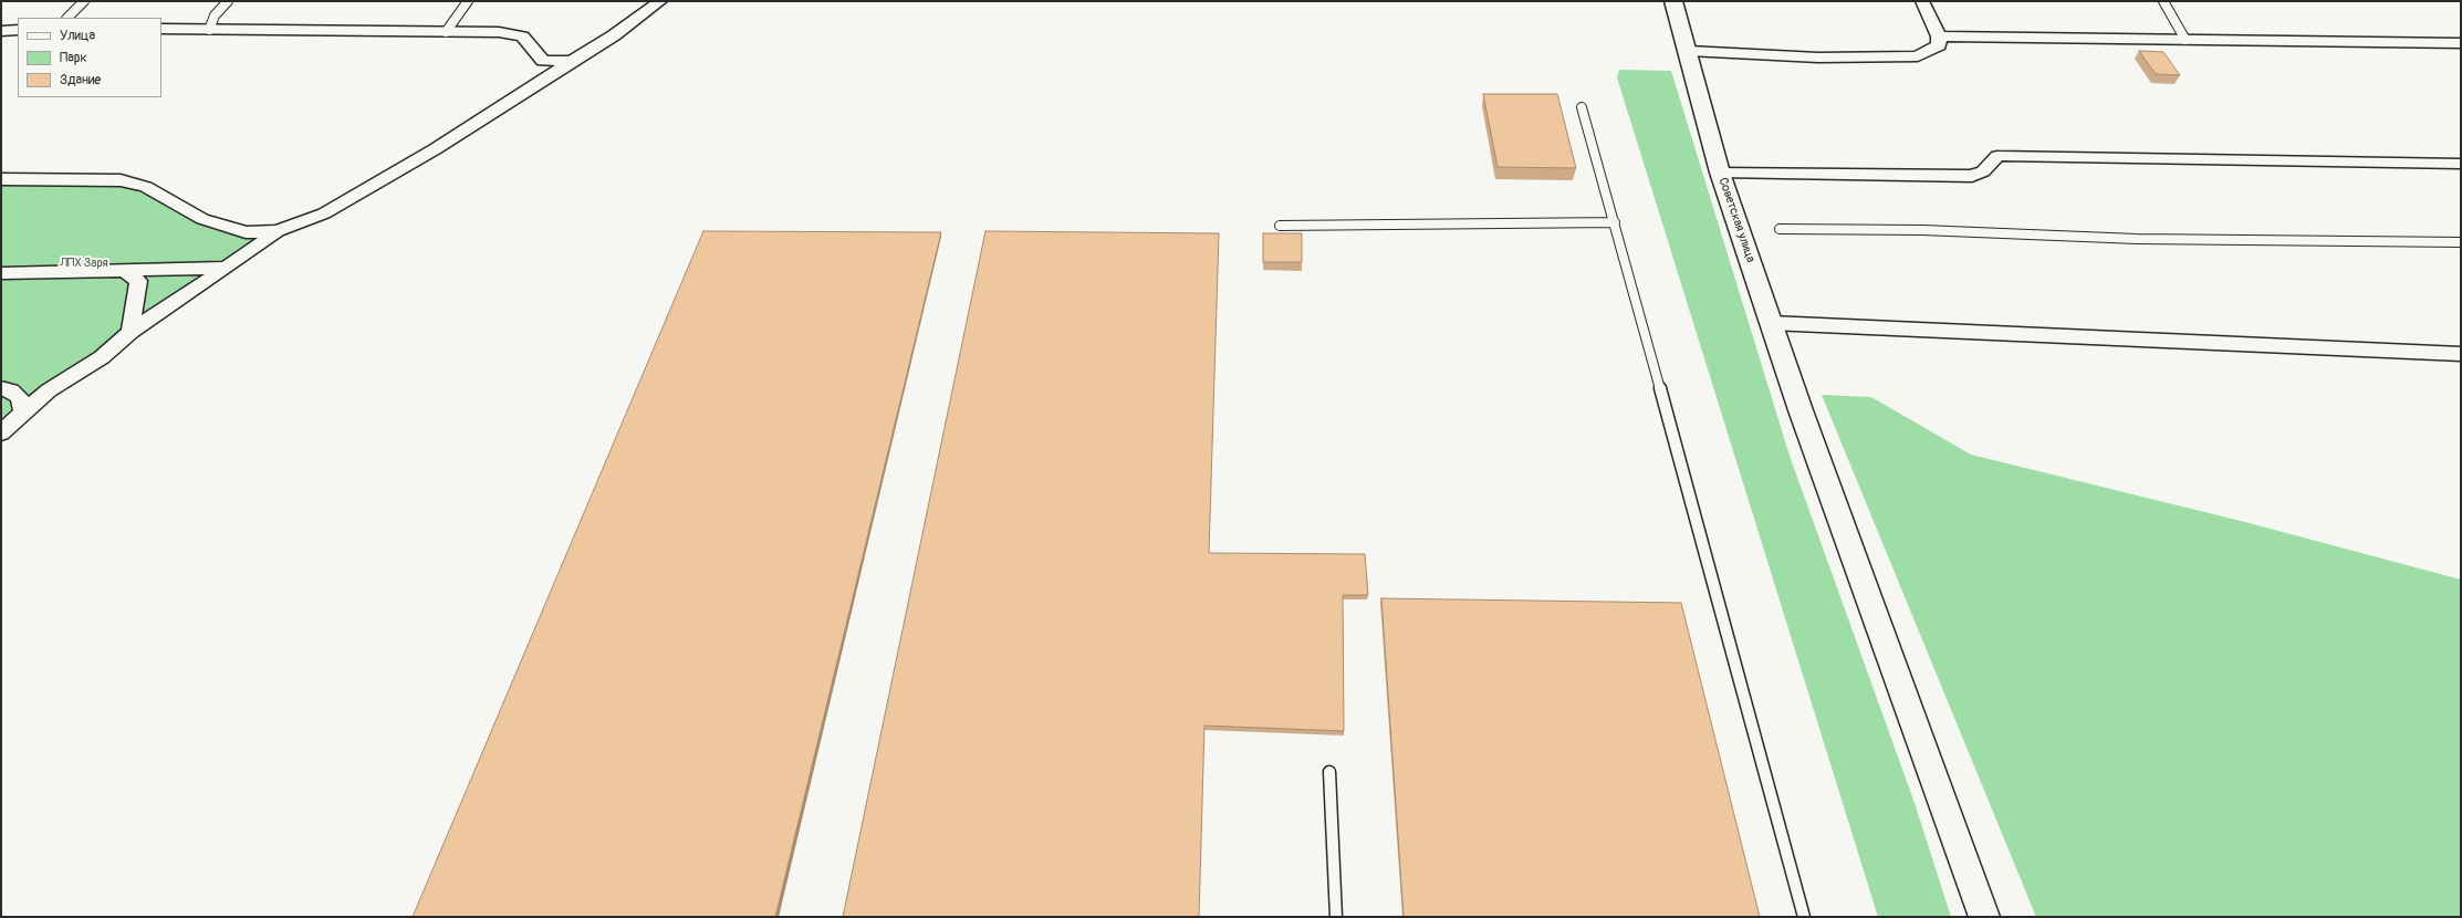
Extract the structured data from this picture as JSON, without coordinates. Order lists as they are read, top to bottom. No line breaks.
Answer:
{"streets":{"street":["Советская улица"]},"parks":["ЛПХ Заря"],"legend":["Улица","Парк","Здание"]}
